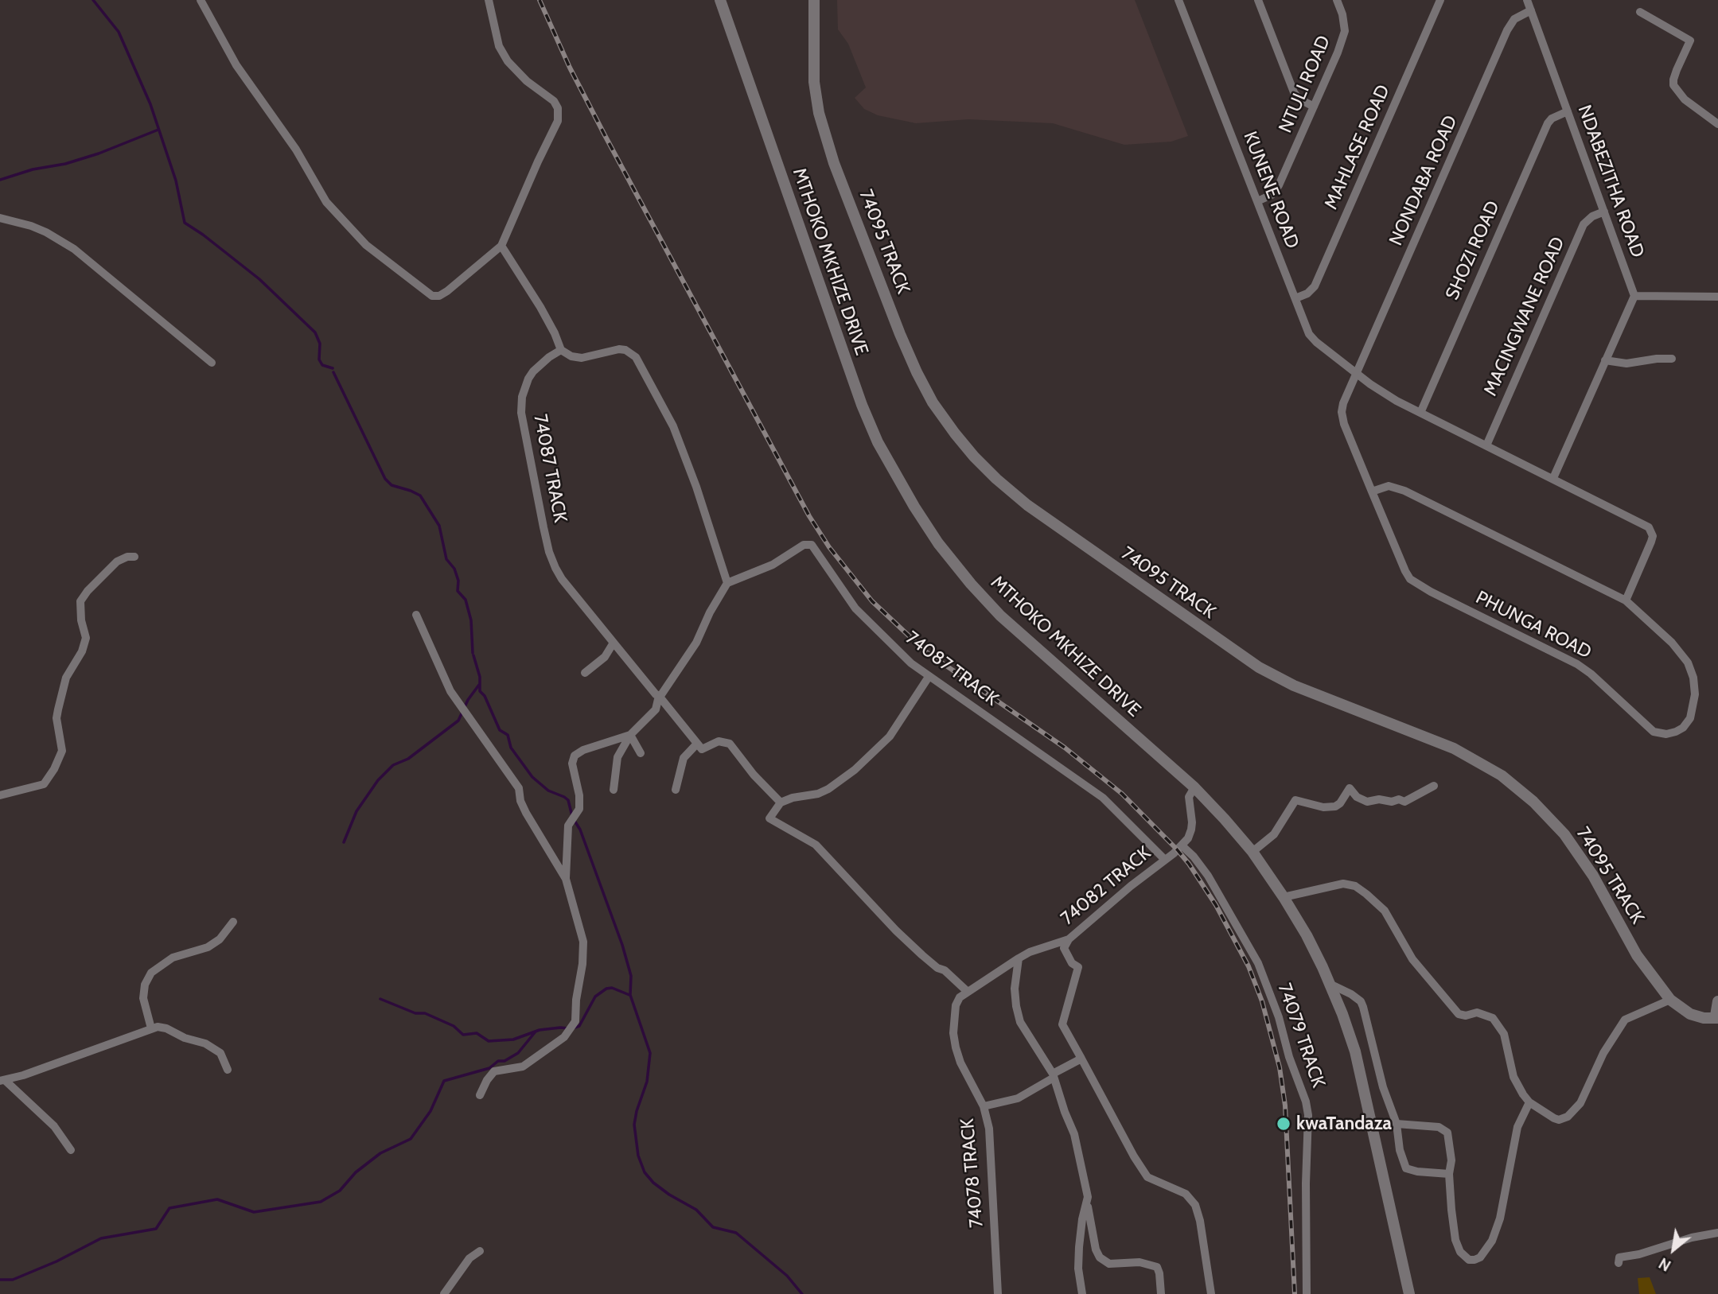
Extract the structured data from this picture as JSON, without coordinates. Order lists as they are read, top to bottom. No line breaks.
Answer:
{"streets":{"street":["NTULI ROAD","MAHLASE ROAD","NONDABA ROAD","NDABEZITHA ROAD","KUNENE ROAD","74095 TRACK","SHOZI ROAD","MTHOKO MKHIZE DRIVE","MACINGWANE ROAD","74087 TRACK","PHUNGA ROAD","74082 TRACK","74079 TRACK","74078 TRACK"]},"crossings":[["NTULI ROAD","KUNENE ROAD"],["MAHLASE ROAD","KUNENE ROAD"],["NONDABA ROAD","NDABEZITHA ROAD"],["NONDABA ROAD","KUNENE ROAD"],["NDABEZITHA ROAD","SHOZI ROAD"],["NDABEZITHA ROAD","MACINGWANE ROAD"],["KUNENE ROAD","SHOZI ROAD"],["KUNENE ROAD","MACINGWANE ROAD"],["KUNENE ROAD","PHUNGA ROAD"],["MTHOKO MKHIZE DRIVE","74082 TRACK"],["74087 TRACK","74082 TRACK"],["74082 TRACK","74079 TRACK"],["74082 TRACK","74078 TRACK"]],"places":["kwaTandaza"],"north":"bottom left"}
